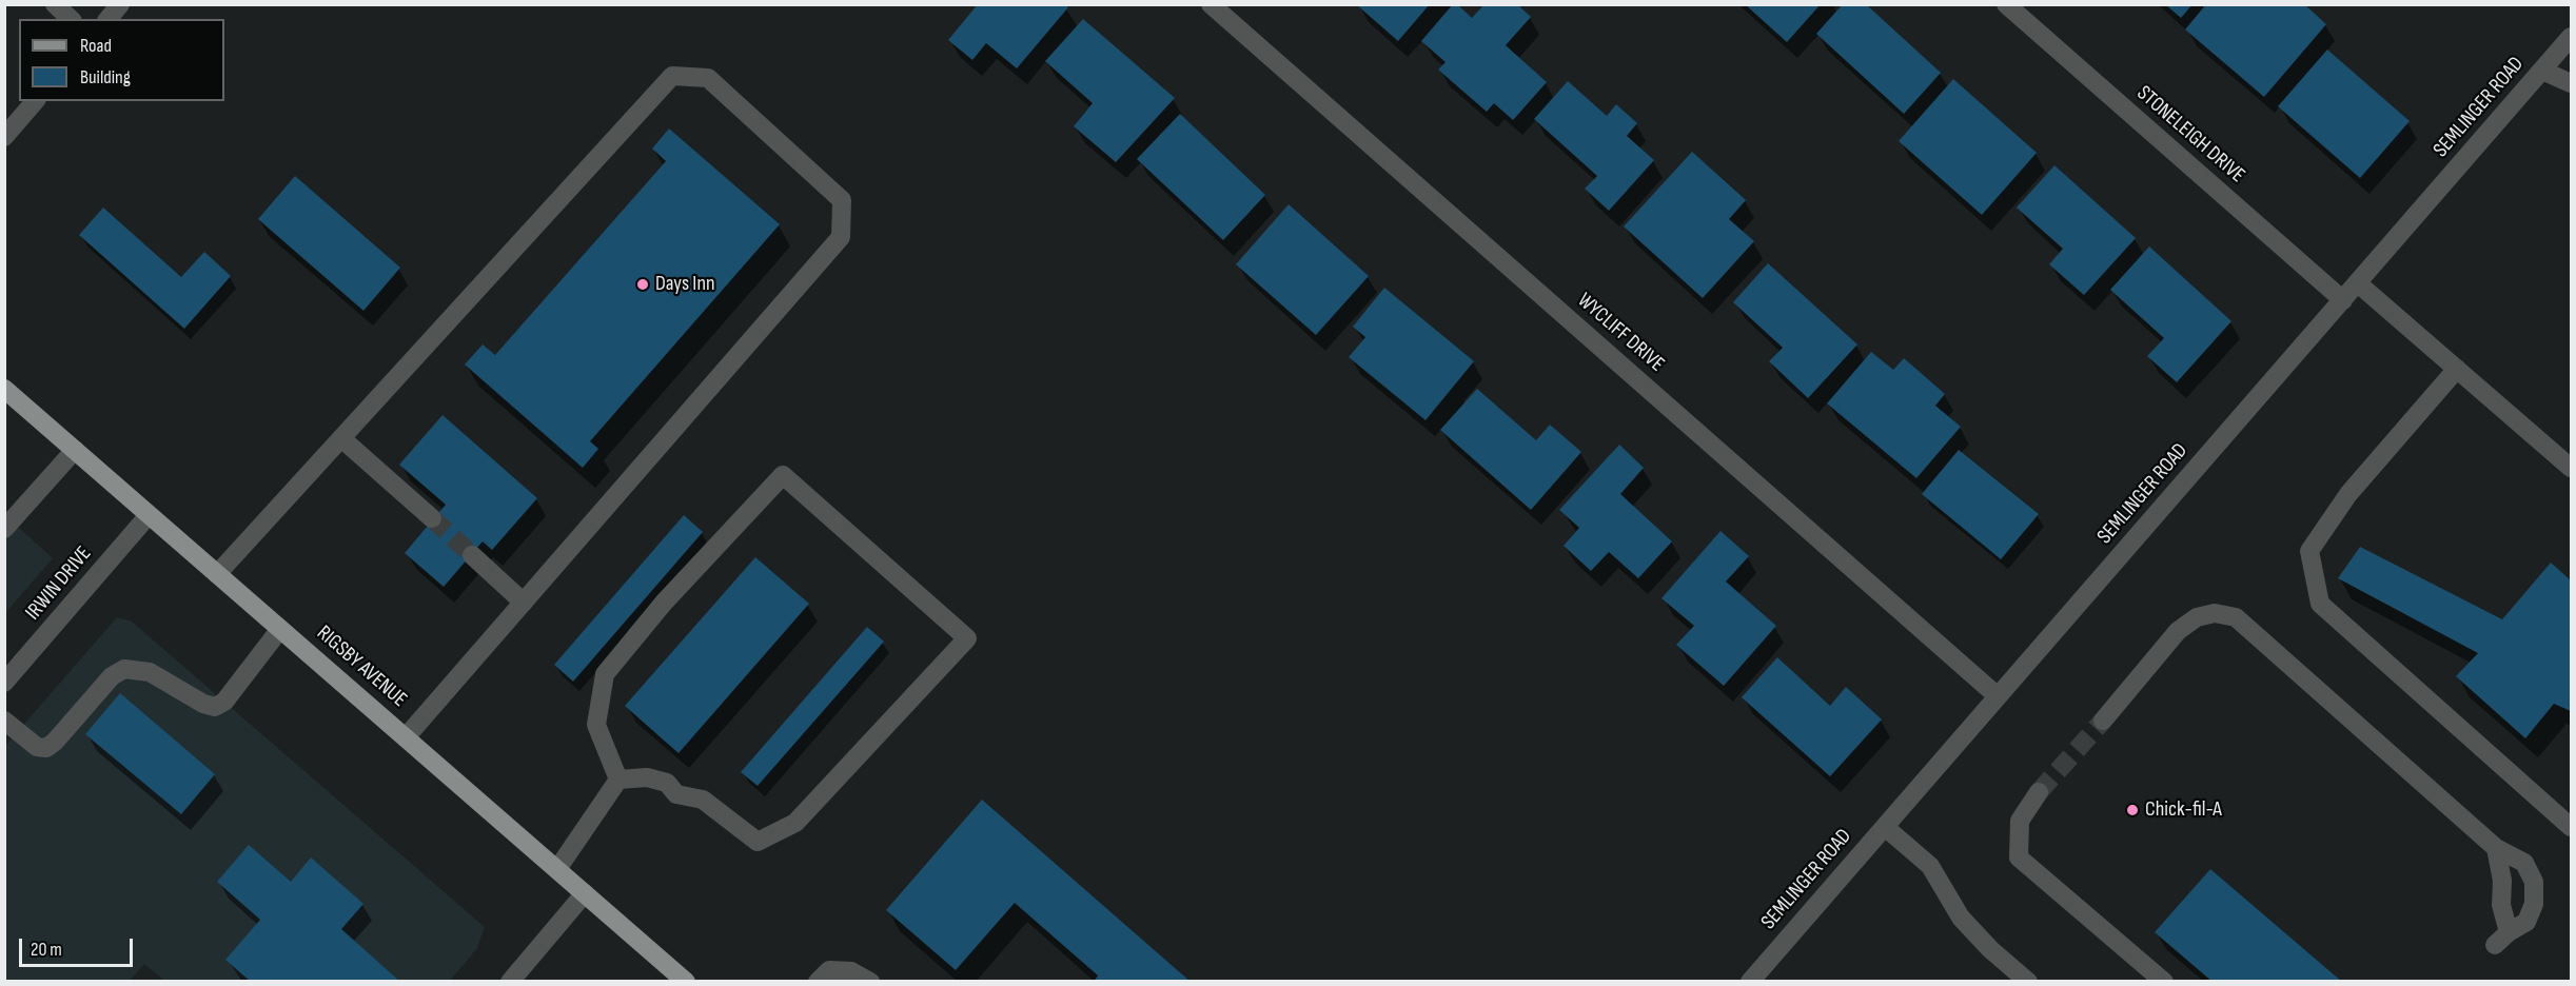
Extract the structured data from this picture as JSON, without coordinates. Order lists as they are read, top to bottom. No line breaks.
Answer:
{"streets":{"main road":["RIGSBY AVENUE"],"street":["SEMLINGER ROAD","STONELEIGH DRIVE","WYCLIFF DRIVE","IRWIN DRIVE"]},"crossings":[["SEMLINGER ROAD","STONELEIGH DRIVE"],["SEMLINGER ROAD","WYCLIFF DRIVE"],["IRWIN DRIVE","RIGSBY AVENUE"]],"places":["Days Inn","Chick-fil-A"],"legend":["Road","Building"],"scale_bar":"20 m"}
